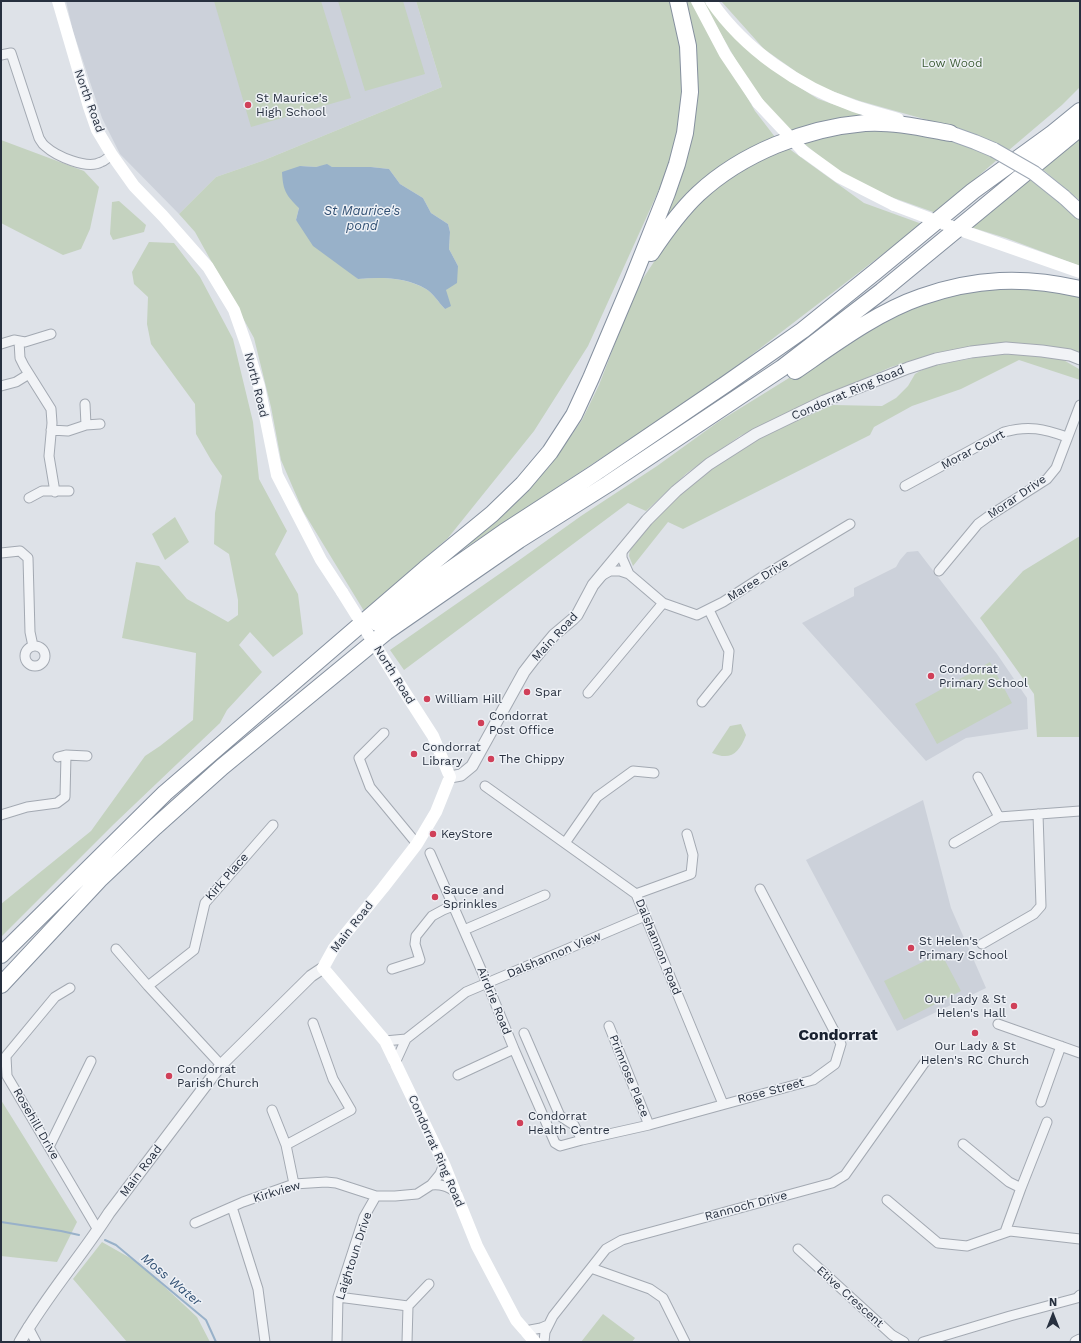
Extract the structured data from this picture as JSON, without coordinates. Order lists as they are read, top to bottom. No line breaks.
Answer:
{"streets":{"main road":["North Road","Condorrat Ring Road","Main Road"],"street":["Morar Court","Morar Drive","Maree Drive","Kirk Place","Dalshannon Road","Dalshannon View","Airdrie Road","Primrose Place","Rose Street","Rosehill Drive","Kirkview","Rannoch Drive","Laightoun Drive","Etive Crescent"]},"crossings":[["North Road","Main Road"],["Condorrat Ring Road","Main Road"],["Condorrat Ring Road","Dalshannon View"],["Condorrat Ring Road","Kirkview"],["Morar Court","Morar Drive"],["Main Road","Rosehill Drive"],["Dalshannon Road","Dalshannon View"],["Dalshannon Road","Rose Street"],["Dalshannon View","Airdrie Road"],["Airdrie Road","Rose Street"],["Primrose Place","Rose Street"],["Kirkview","Laightoun Drive"]],"districts":["Condorrat"],"water":["St Maurice's pond","Moss Water"],"parks":["Low Wood"],"places":["St Maurice's High School","Condorrat Primary School","Spar","William Hill","Condorrat Post Office","Condorrat Library","The Chippy","KeyStore","Sauce and Sprinkles","St Helen's Primary School","Our Lady & St Helen's Hall","Our Lady & St Helen's RC Church","Condorrat Parish Church","Condorrat Health Centre"],"north":"top"}
